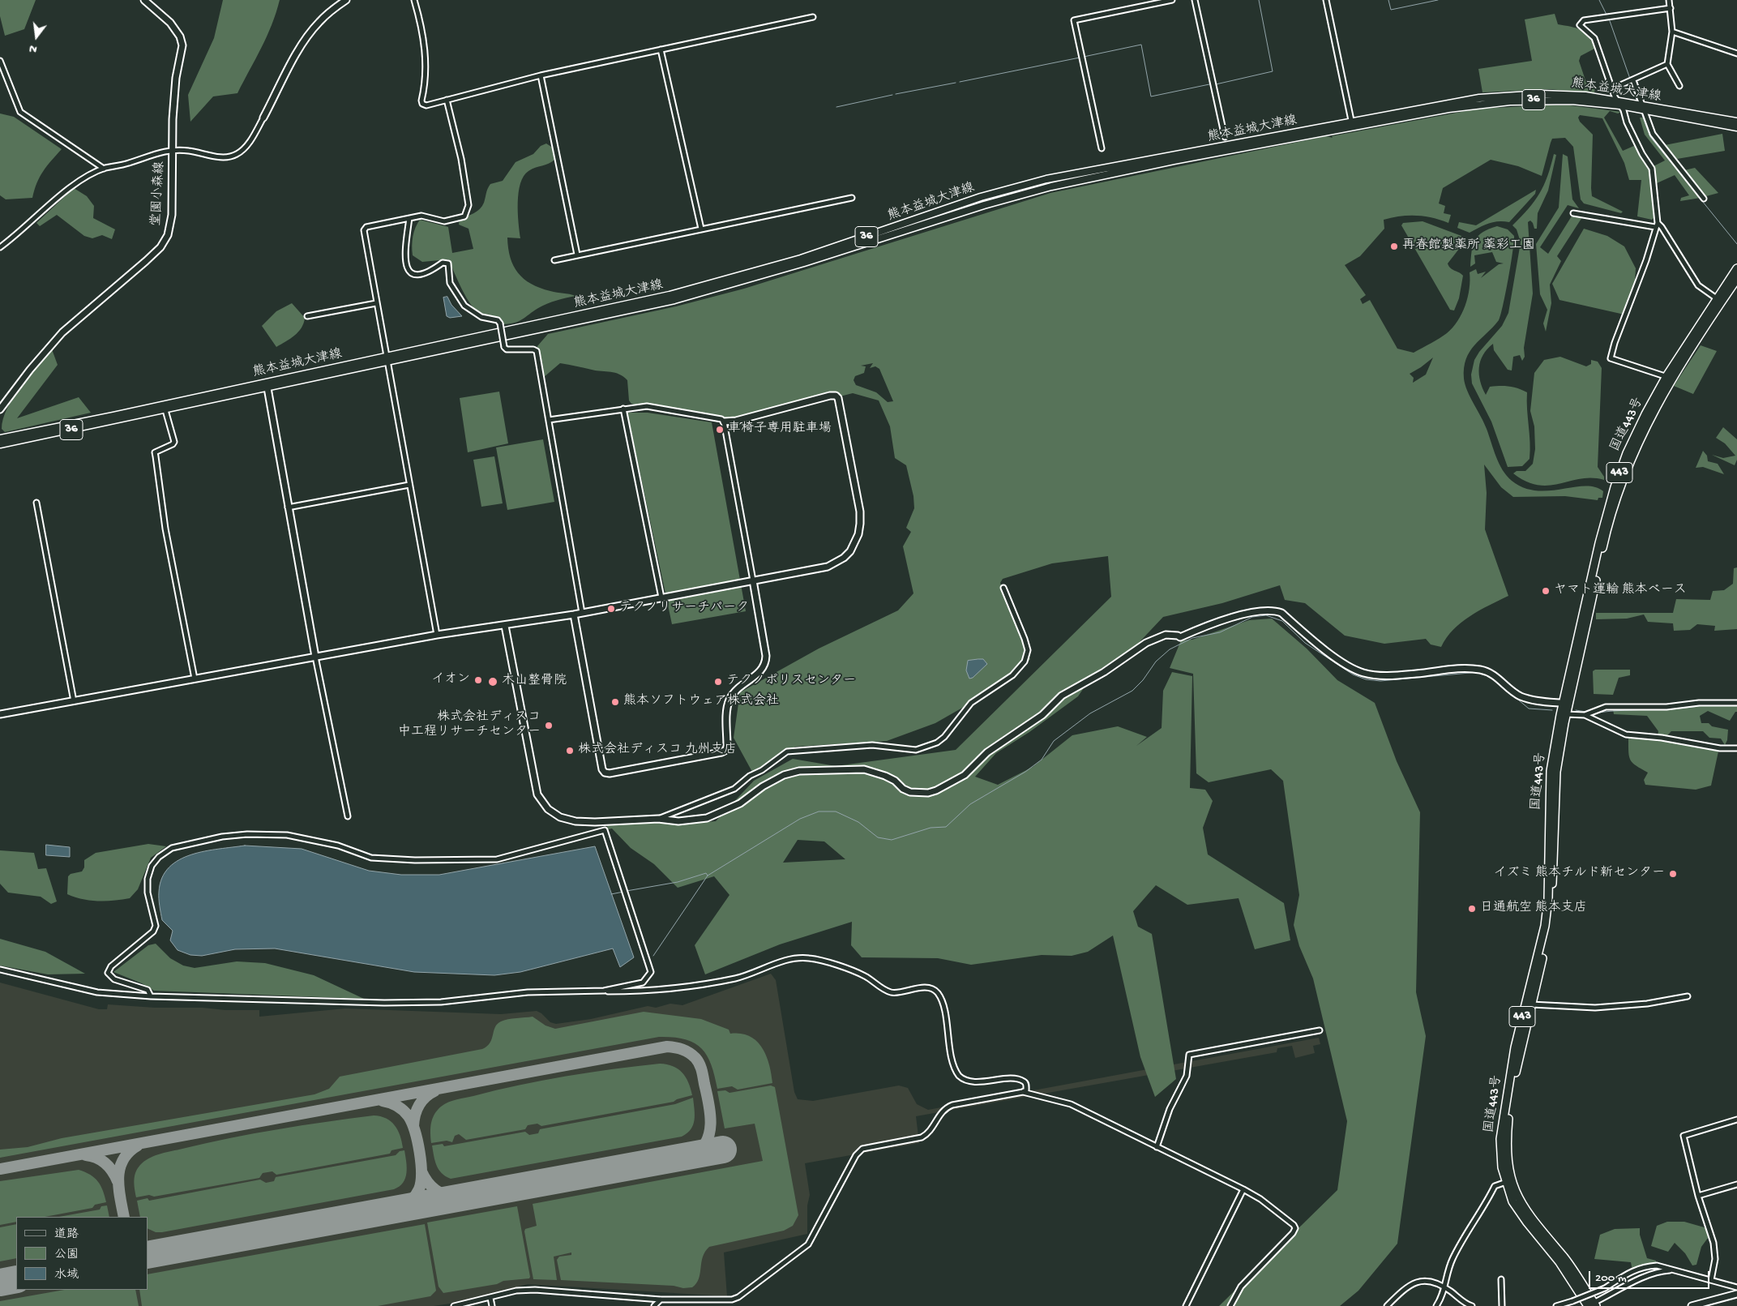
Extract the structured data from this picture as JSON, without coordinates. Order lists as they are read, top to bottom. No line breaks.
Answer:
{"streets":{"highway":["国道443号","443"],"main road":["熊本益城大津線","36"],"street":["堂園小森線"]},"places":["再春館製薬所 薬彩工園","車椅子専用駐車場","ヤマト運輸 熊本ベース","テクノリサーチパーク","イオン","木山整骨院","テクノポリスセンター","熊本ソフトウェア株式会社","株式会社ディスコ 中工程リサーチセンター","株式会社ディスコ 九州支店","イズミ 熊本チルド新センター","日通航空 熊本支店"],"legend":["道路","公園","水域"],"scale_bar":"200 m","north":"bottom"}
